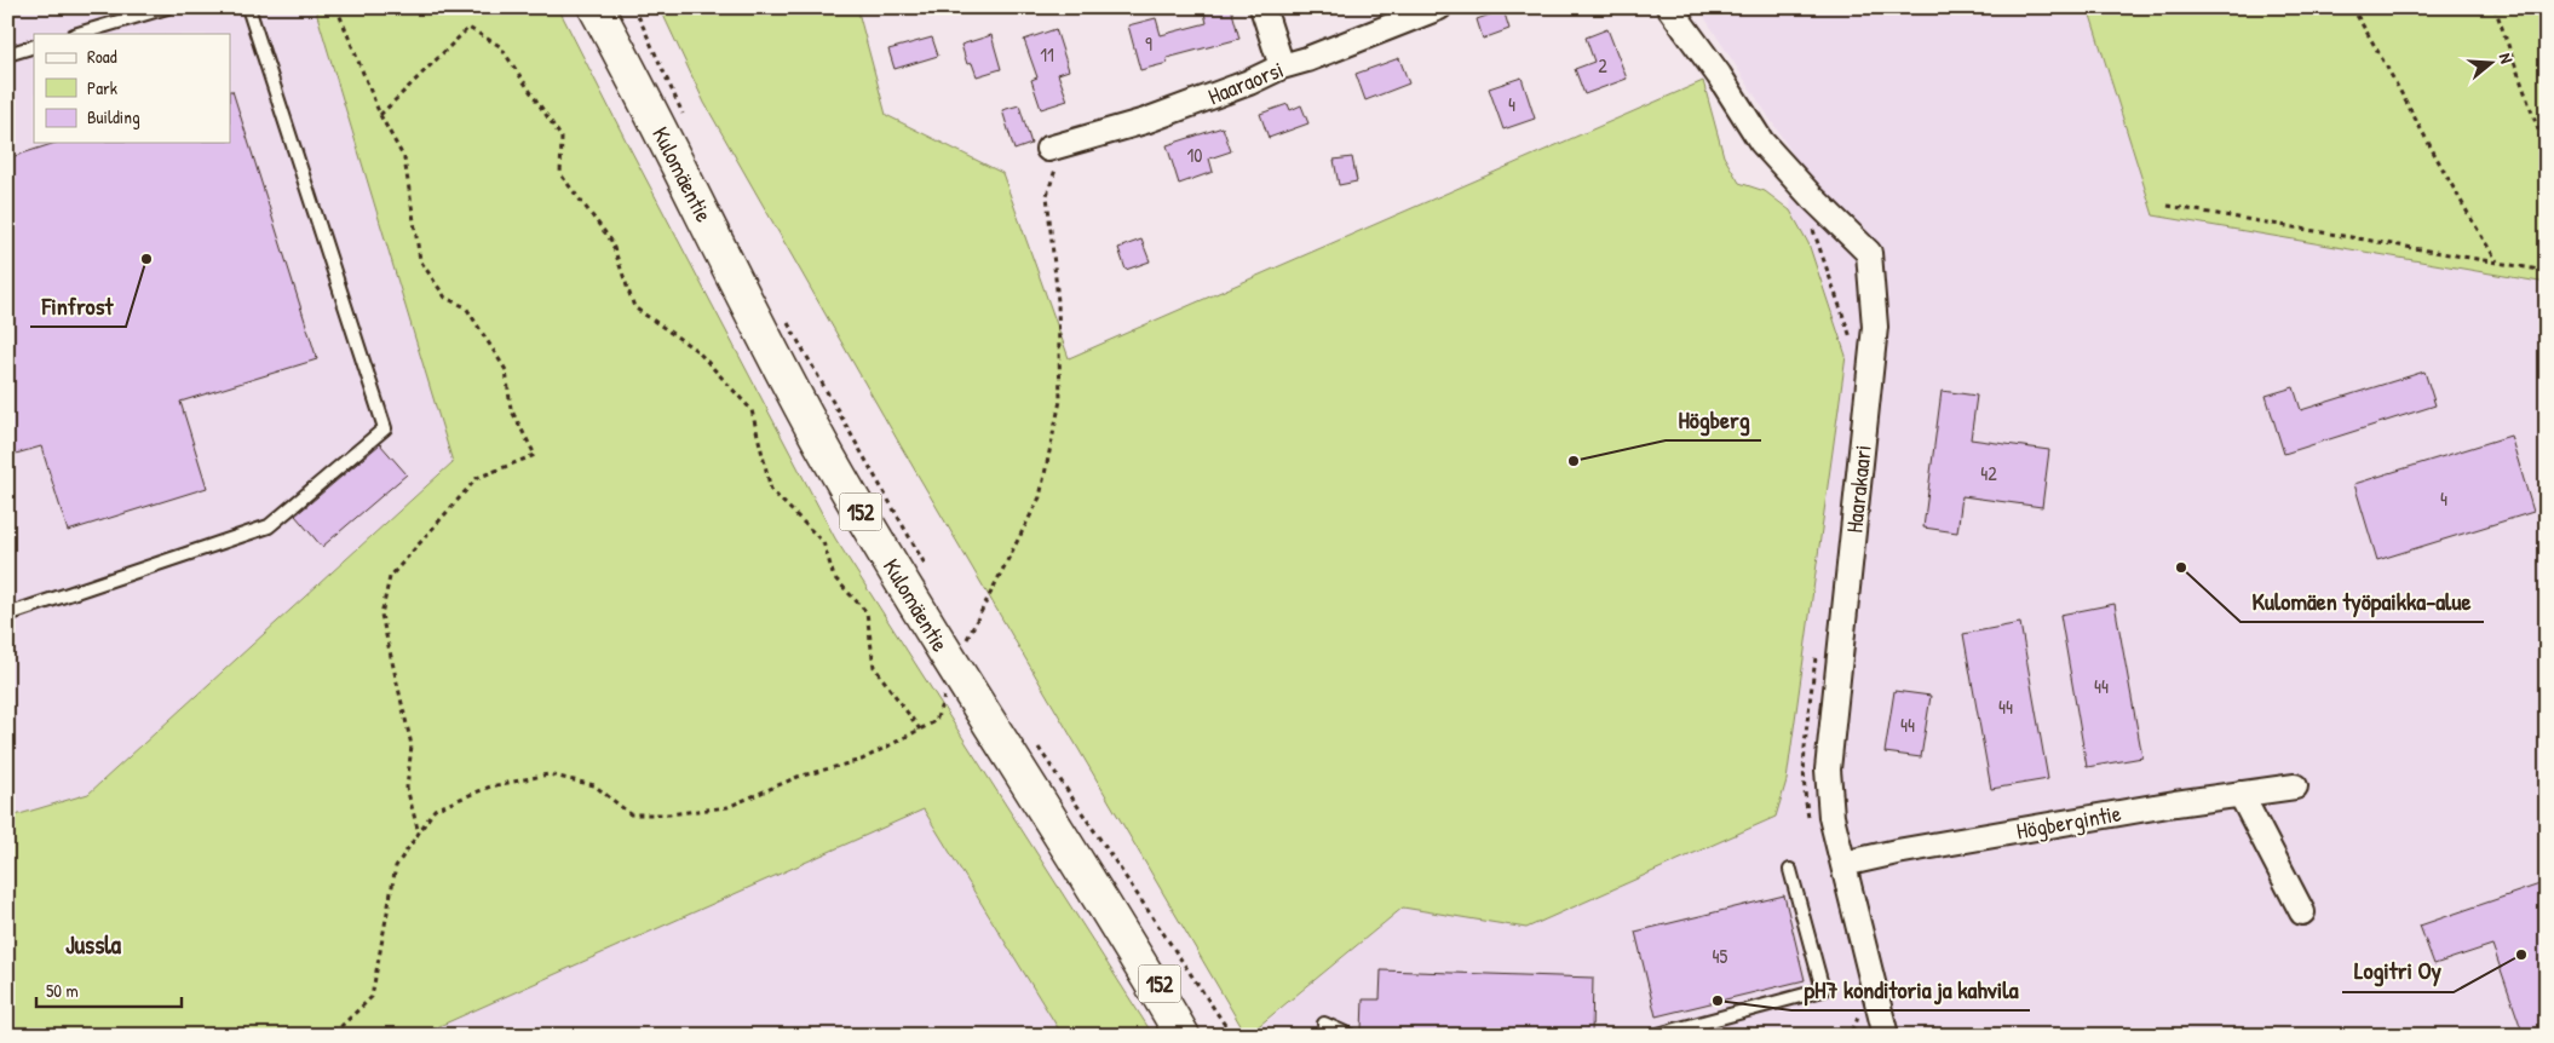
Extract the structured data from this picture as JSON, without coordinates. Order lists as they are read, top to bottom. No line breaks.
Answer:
{"streets":{"main road":["Kulomäentie","152"],"street":["Haaraorsi","Haarakaari","Högbergintie"]},"crossings":[["Haarakaari","Högbergintie"]],"districts":["Jussla"],"places":["Finfrost","Högberg","Kulomäen työpaikka-alue","Logitri Oy","pH7 konditoria ja kahvila"],"house_numbers":["9","11","2","4","10","42","4","44","44","44","45"],"legend":["Road","Park","Building"],"scale_bar":"50 m","north":"right"}
